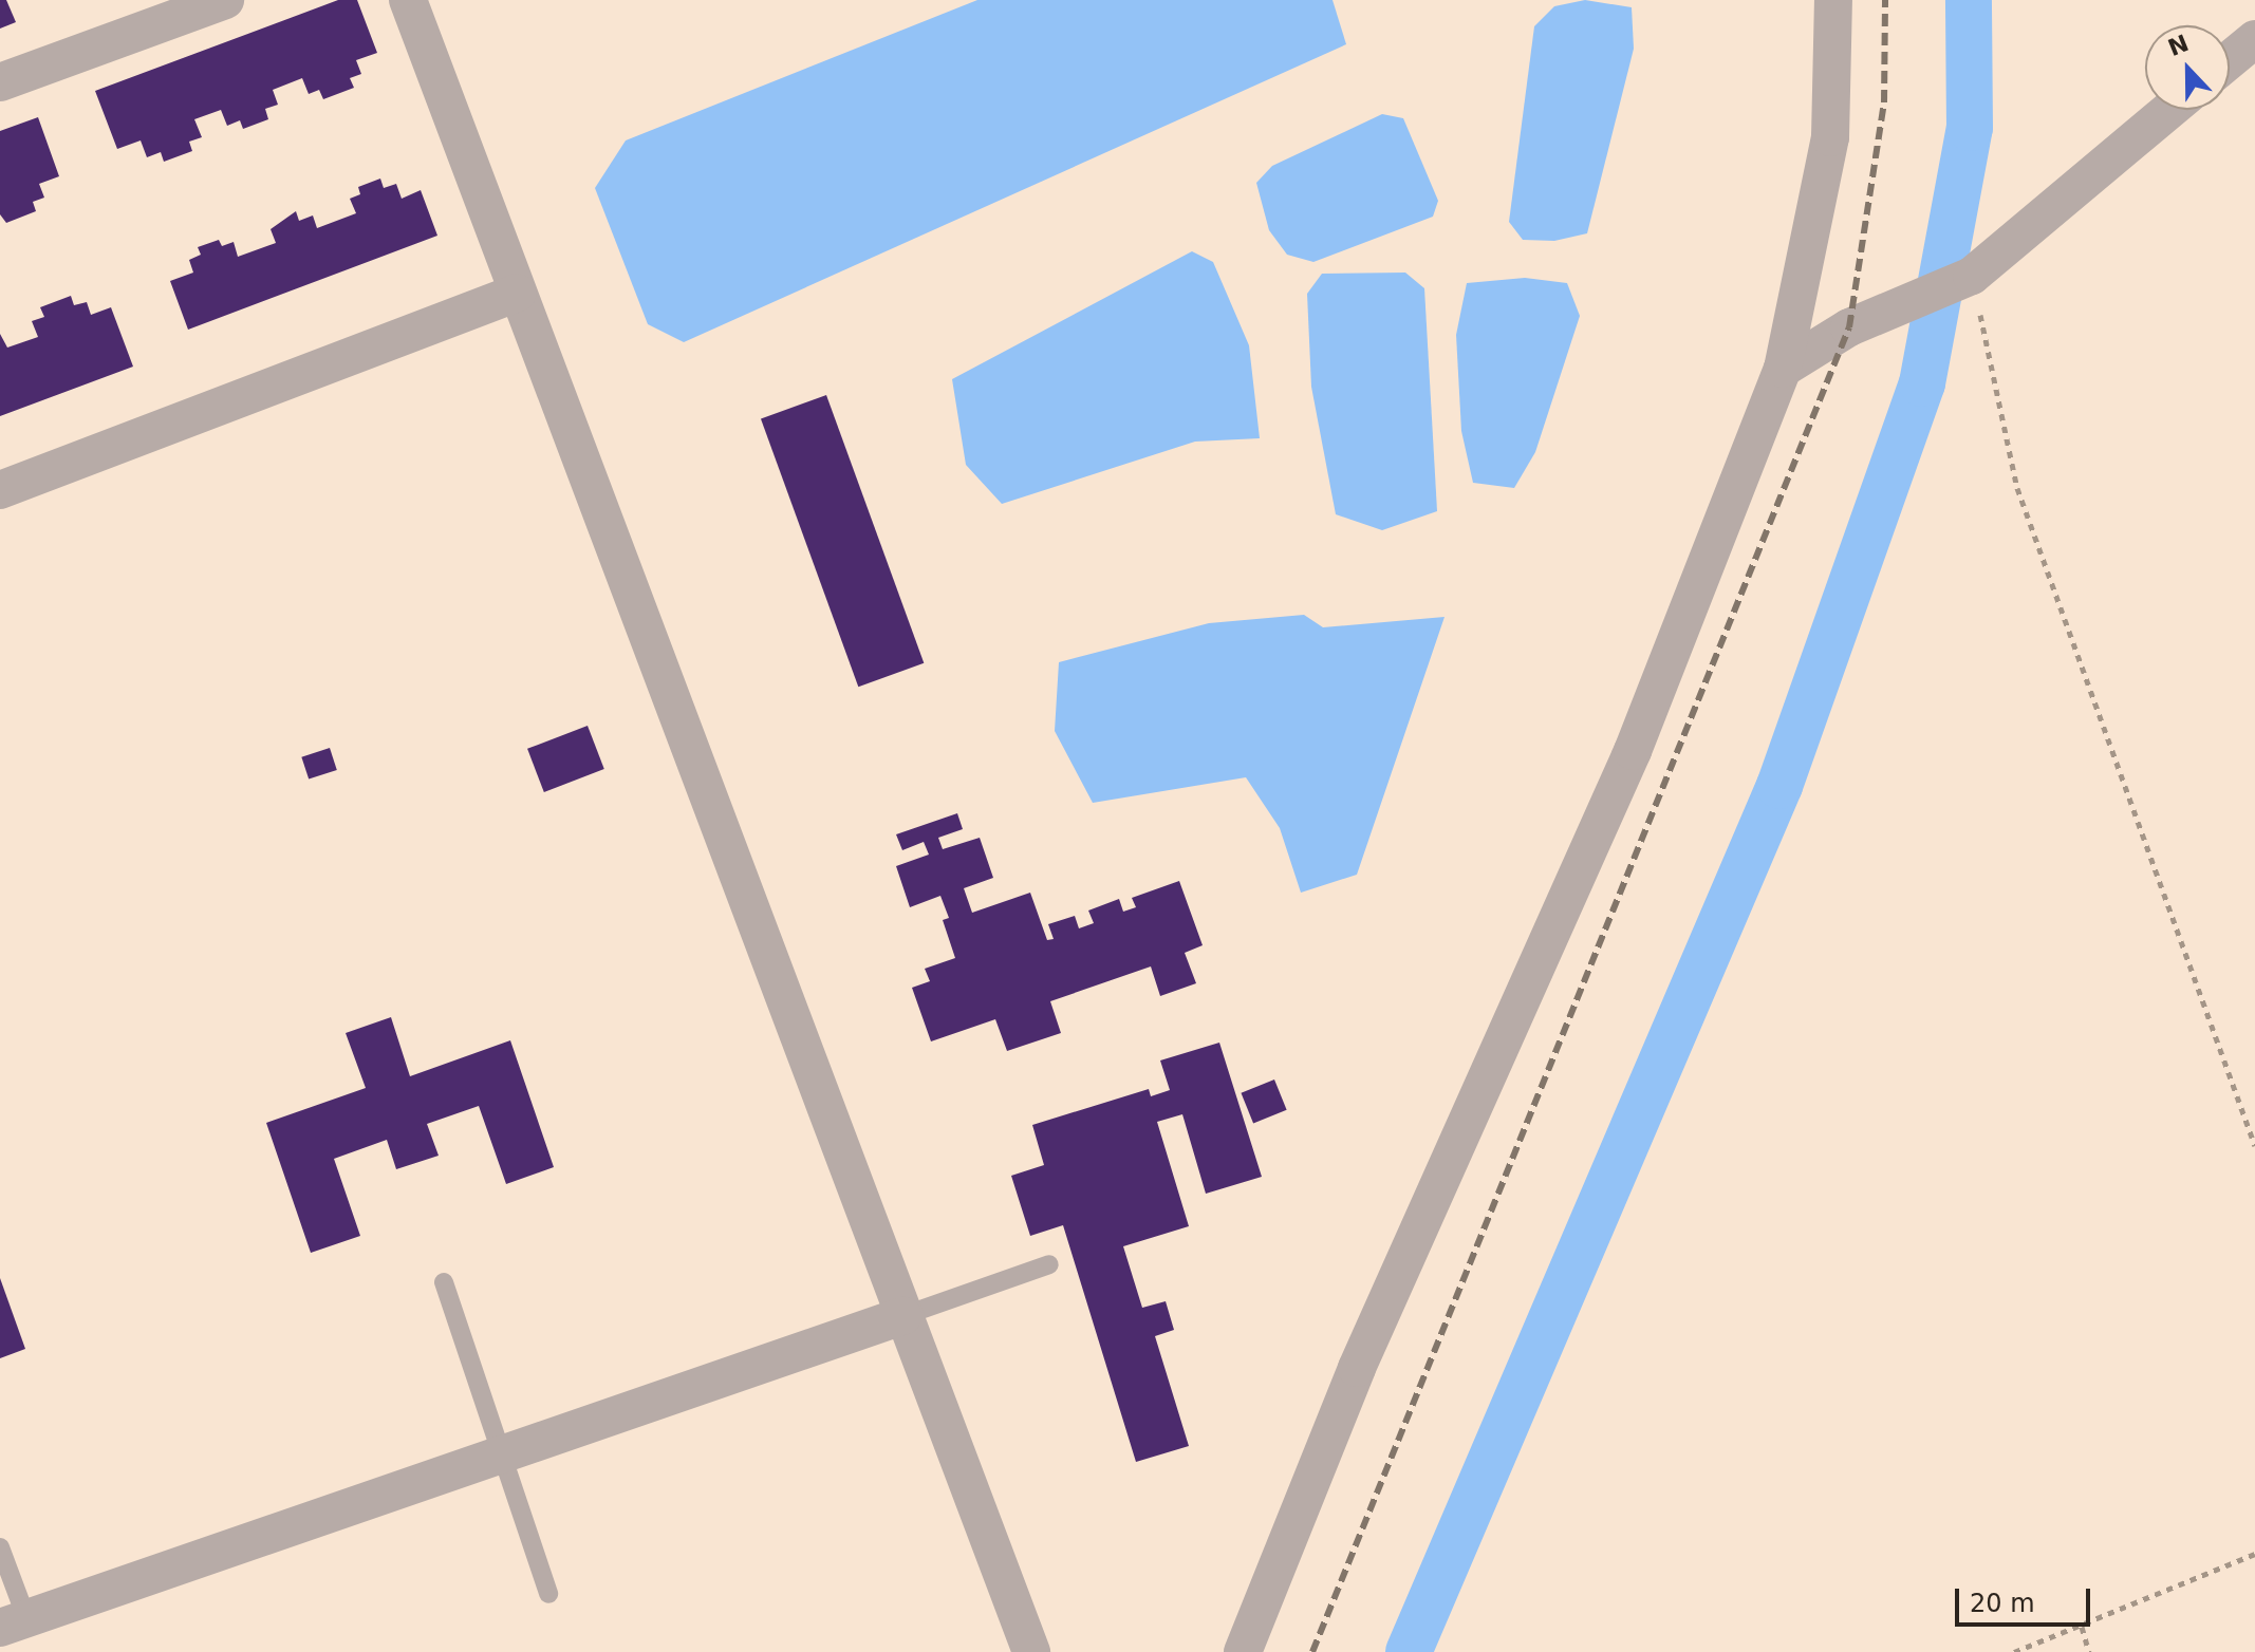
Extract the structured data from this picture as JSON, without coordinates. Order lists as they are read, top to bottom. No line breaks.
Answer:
{"scale_bar":"20 m","north":"top"}
